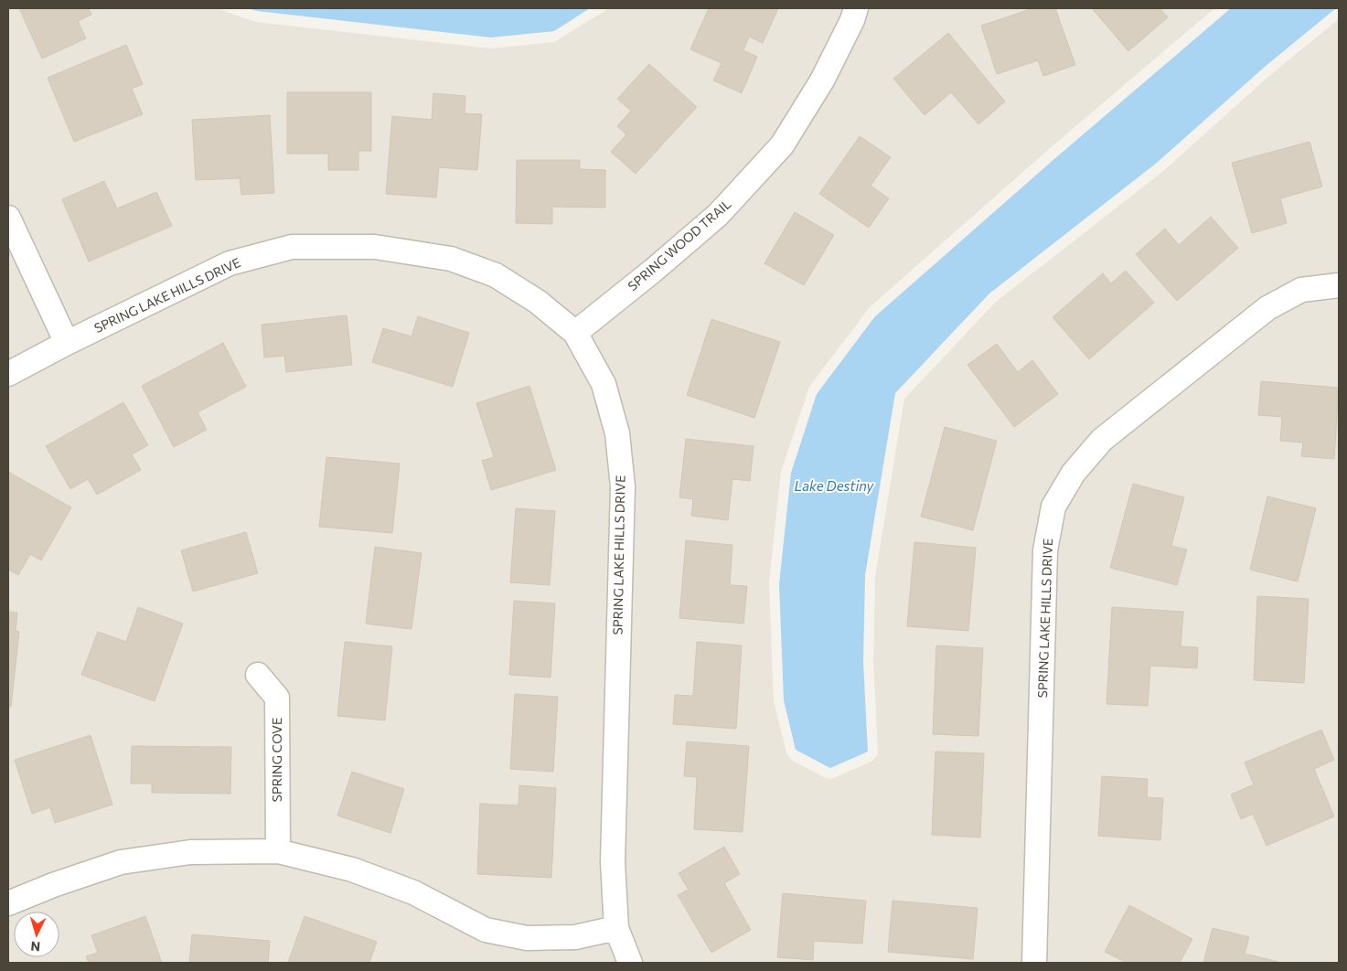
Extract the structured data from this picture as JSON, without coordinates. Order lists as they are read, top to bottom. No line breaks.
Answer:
{"streets":{"street":["SPRING WOOD TRAIL","SPRING LAKE HILLS DRIVE","SPRING COVE"]},"crossings":[["SPRING WOOD TRAIL","SPRING LAKE HILLS DRIVE"]],"water":["Lake Destiny"],"north":"bottom"}
